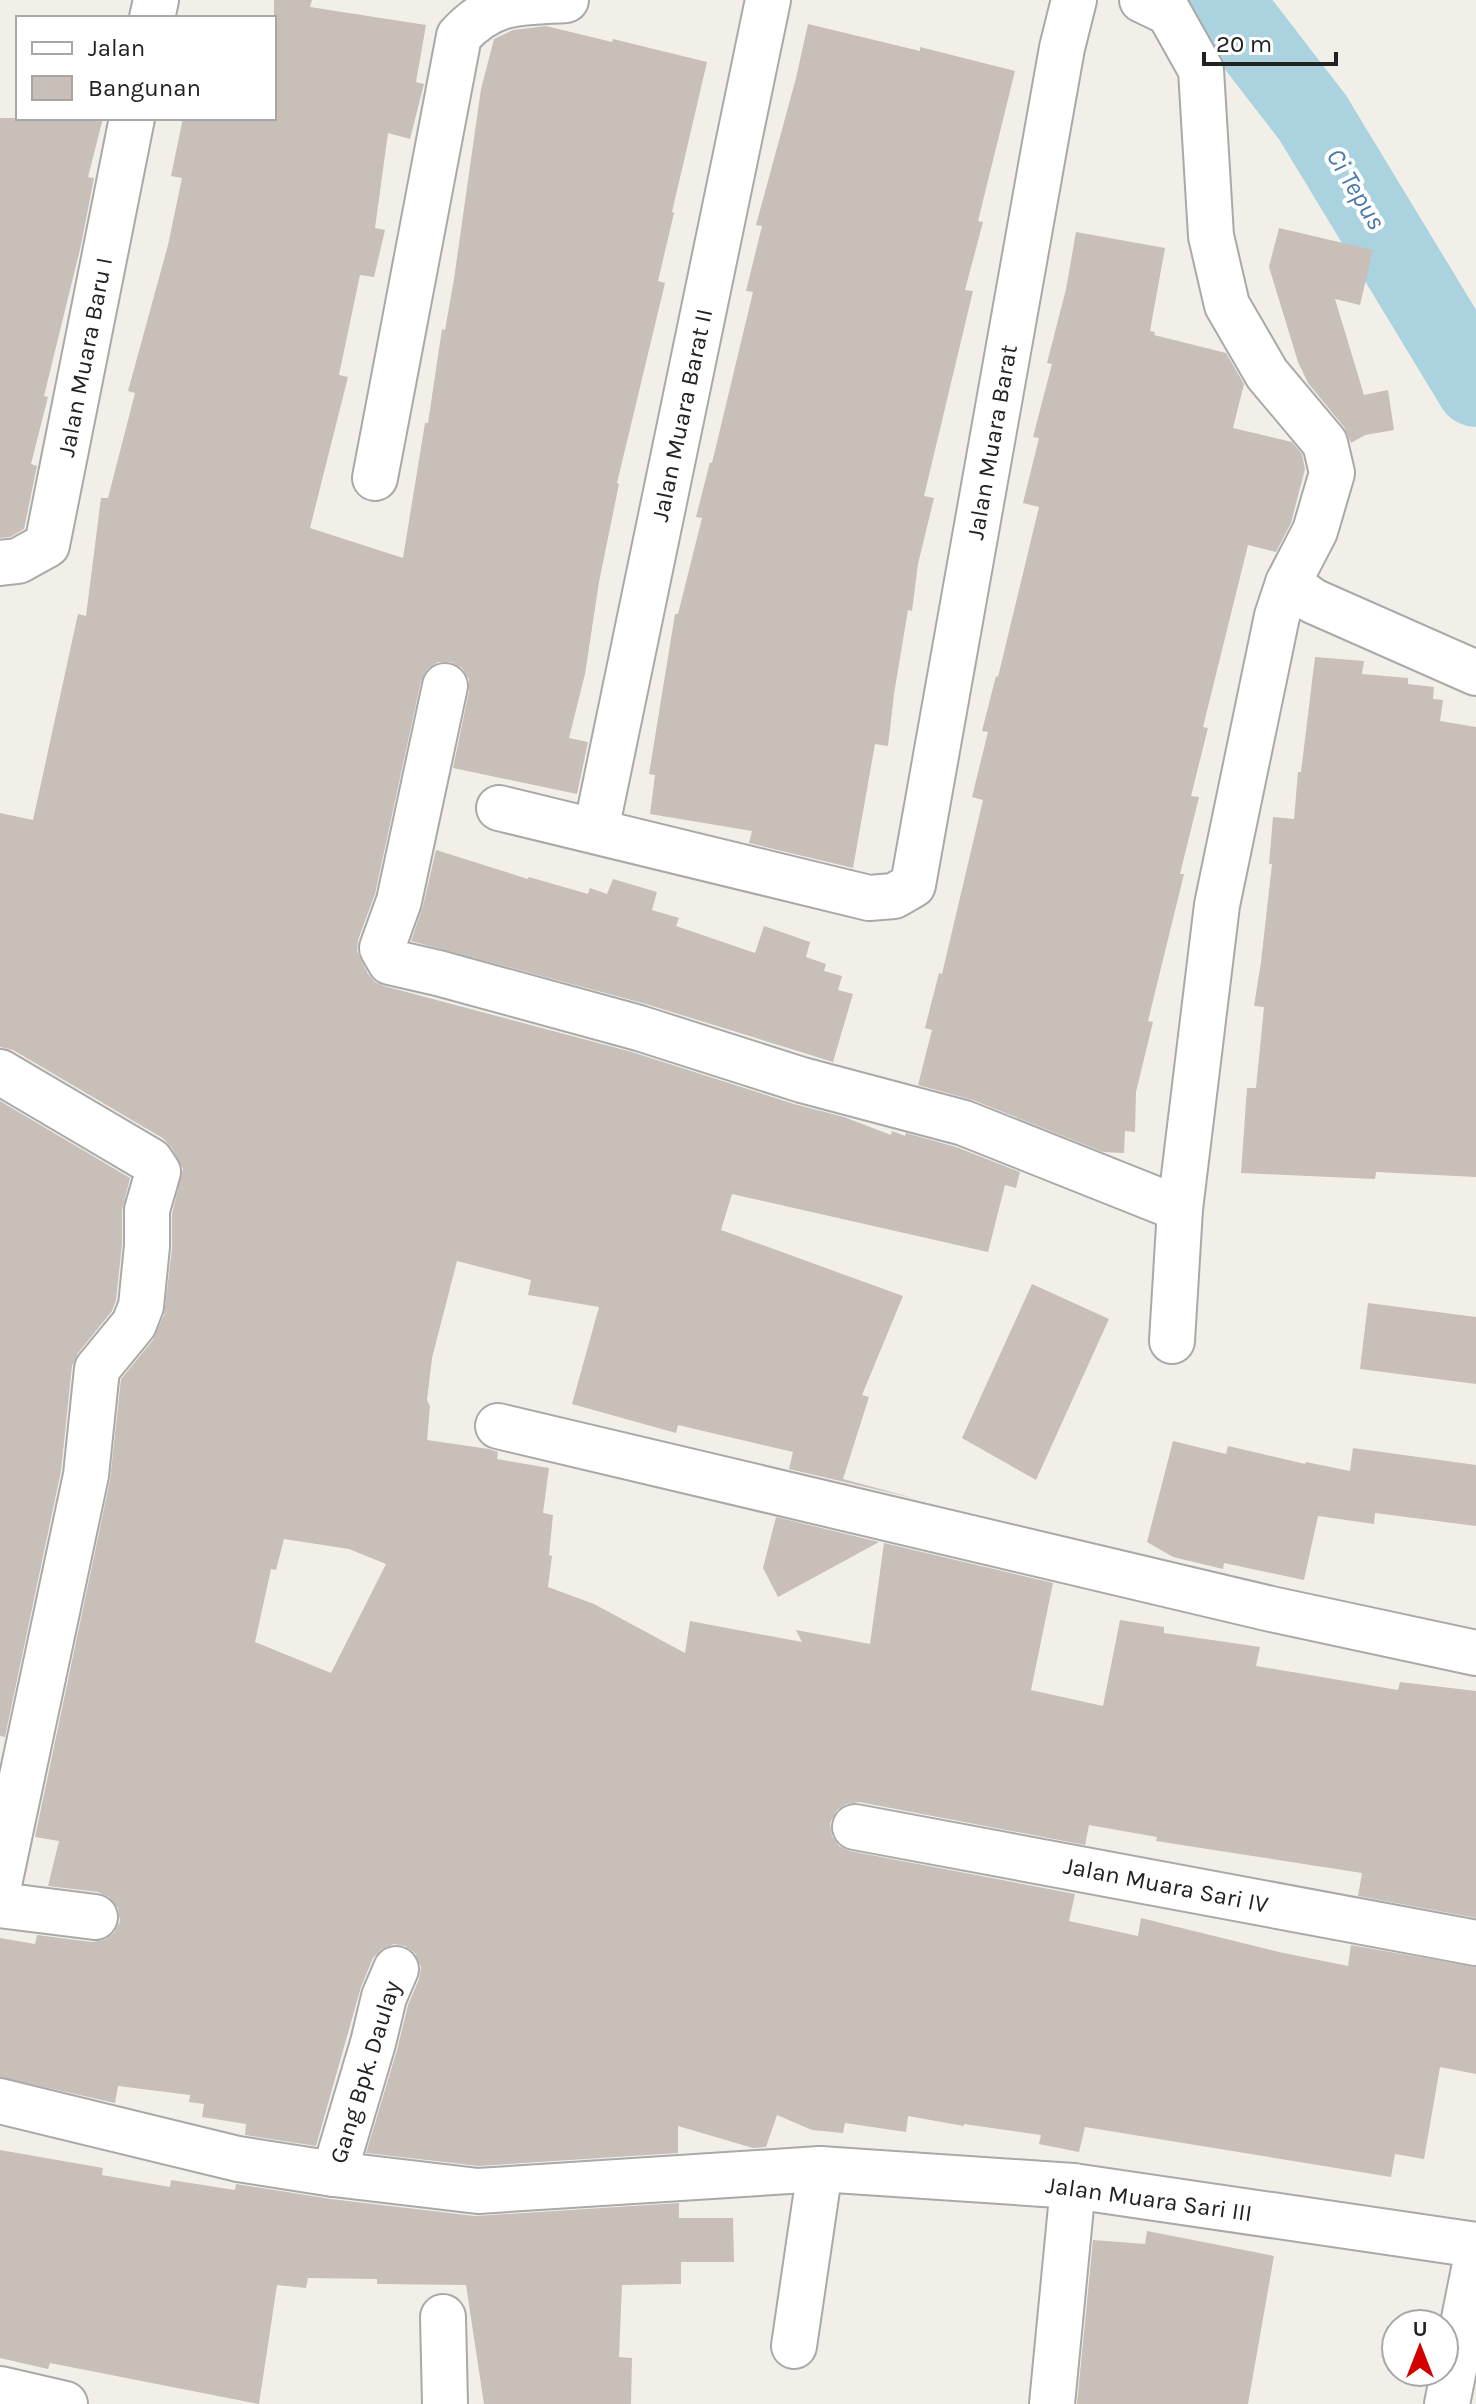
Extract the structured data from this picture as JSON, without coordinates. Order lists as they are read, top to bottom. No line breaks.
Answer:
{"streets":{"street":["Jalan Muara Baru I","Jalan Muara Barat II","Jalan Muara Barat","Jalan Muara Sari IV","Gang Bpk. Daulay","Jalan Muara Sari III"]},"crossings":[["Jalan Muara Barat II","Jalan Muara Barat"],["Gang Bpk. Daulay","Jalan Muara Sari III"]],"water":["Ci Tepus"],"legend":["Jalan","Bangunan"],"scale_bar":"20 m","north":"top"}
